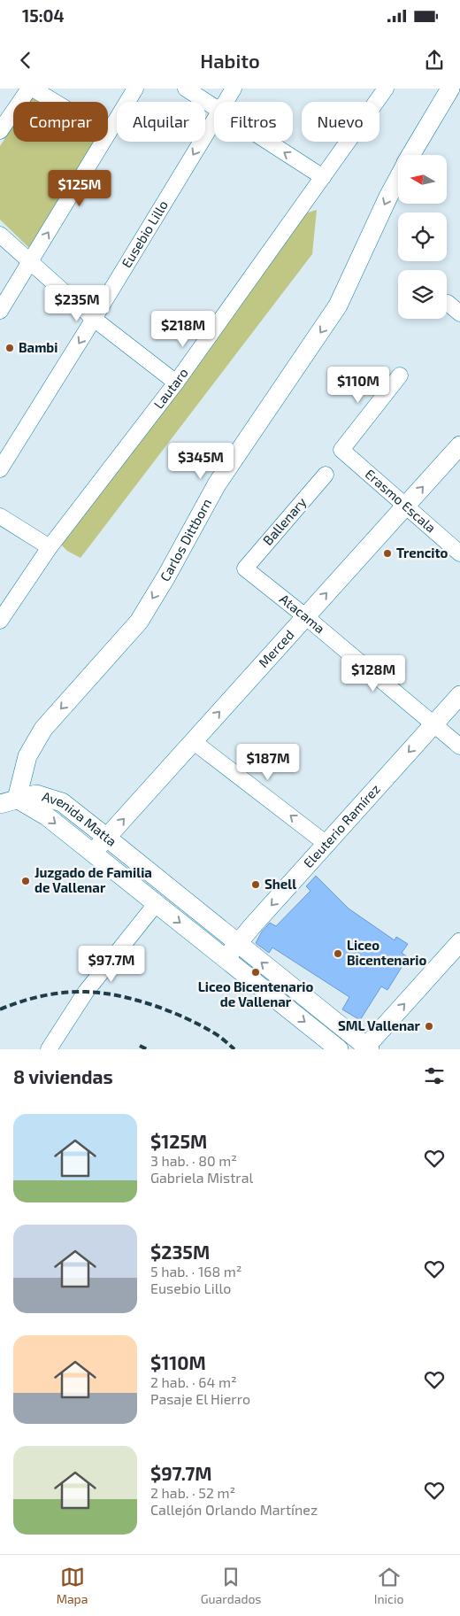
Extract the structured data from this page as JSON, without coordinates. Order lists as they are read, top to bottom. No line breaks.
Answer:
{"streets":{"main road":["Carlos Dittborn","Merced","Avenida Matta","Eleuterio Ramírez"],"street":["Eusebio Lillo","Lautaro","Erasmo Escala","Ballenary","Atacama"]},"crossings":[["Erasmo Escala","Merced"],["Ballenary","Atacama"],["Carlos Dittborn","Avenida Matta"],["Atacama","Merced"],["Atacama","Eleuterio Ramírez"],["Merced","Avenida Matta"],["Avenida Matta","Eleuterio Ramírez"]],"one_way":["Carlos Dittborn","Merced"],"places":["Bambi","Trencito","Juzgado de Familia de Vallenar","Shell","Liceo Bicentenario","Liceo Bicentenario de Vallenar","SML Vallenar"],"north":"left","page":{"status":"15:04","header":"Habito","chip":["Comprar","Alquilar","Filtros","Nuevo"],"price":["$125M","$235M","$218M","$110M","$345M","$128M","$187M","$97.7M"],"heading":"8 viviendas","list":[{"name":"$125M","note":"3 hab. · 80 m² · Gabriela Mistral"},{"name":"$235M","note":"5 hab. · 168 m² · Eusebio Lillo"},{"name":"$110M","note":"2 hab. · 64 m² · Pasaje El Hierro"},{"name":"$97.7M","note":"2 hab. · 52 m² · Callejón Orlando Martínez"}],"tabs":["Mapa","Guardados","Inicio"]}}
